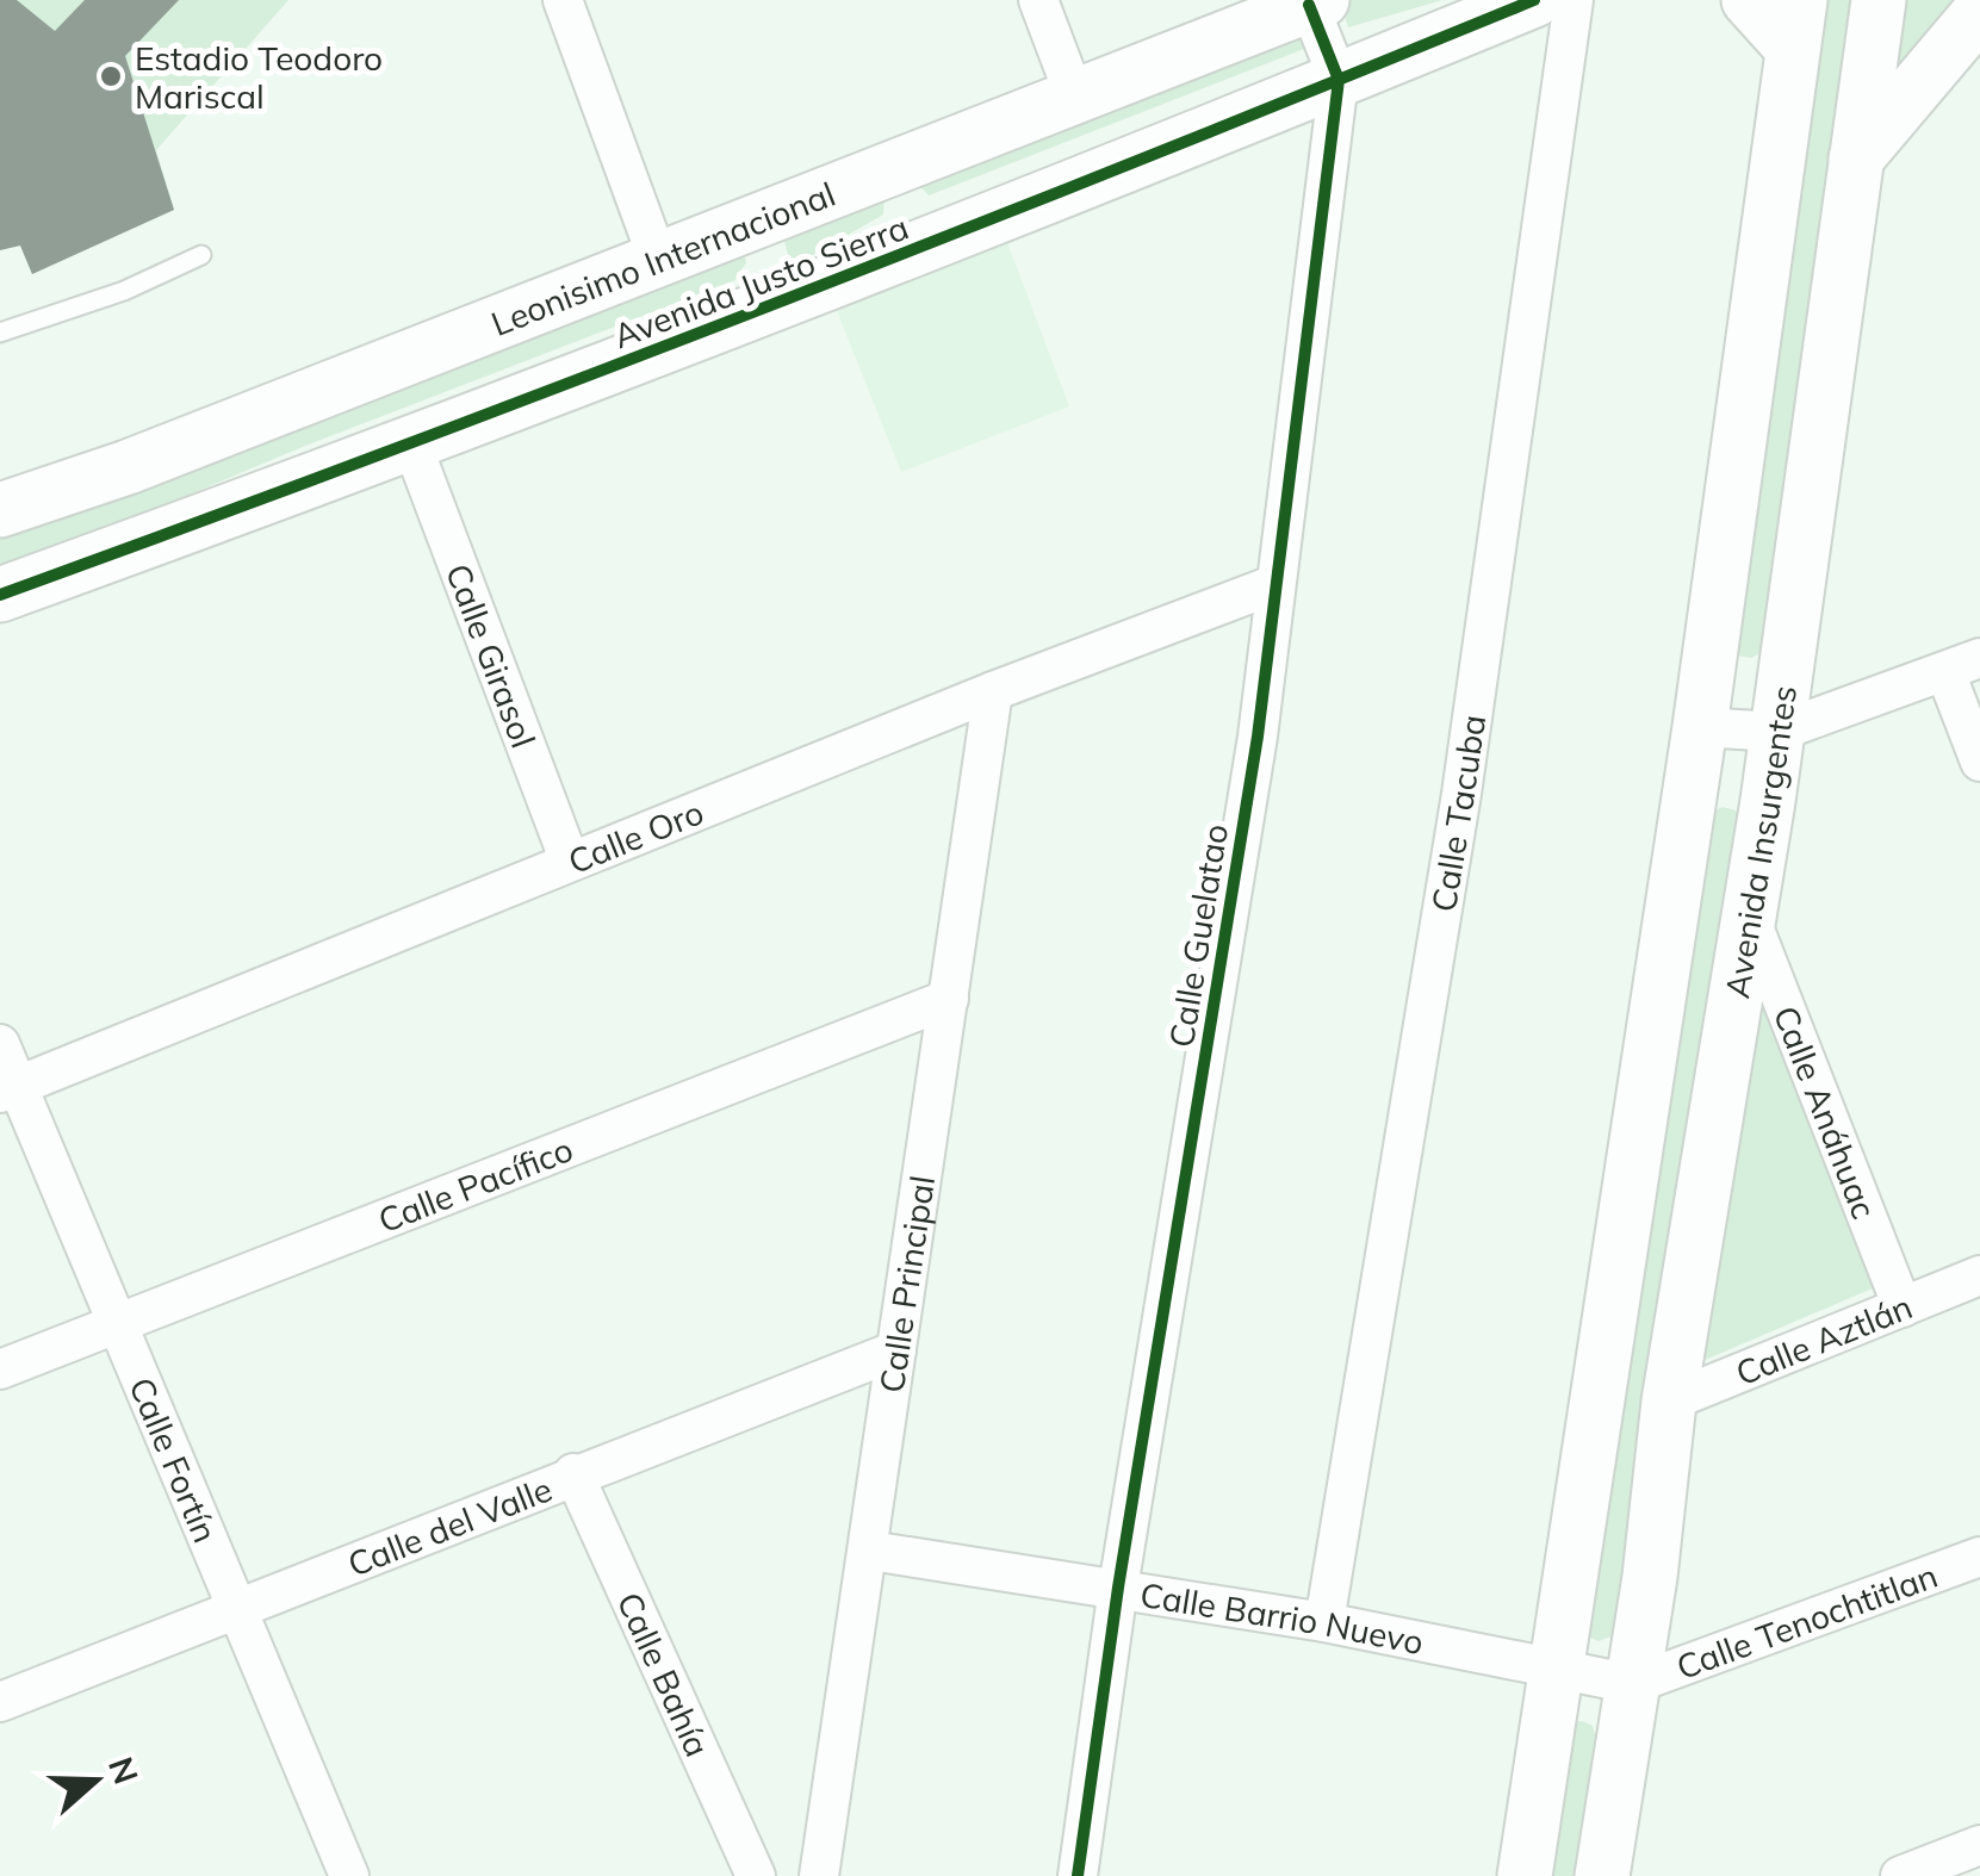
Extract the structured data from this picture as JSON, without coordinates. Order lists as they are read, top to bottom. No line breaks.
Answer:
{"streets":{"main road":["Leonisimo Internacional","Avenida Justo Sierra","Avenida Insurgentes"],"street":["Calle Girasol","Calle Tacuba","Calle Oro","Calle Guelatao","Calle Anáhuac","Calle Pacífico","Calle Principal","Calle Aztlán","Calle Fortín","Calle del Valle","Calle Barrio Nuevo","Calle Tenochtitlan","Calle Bahía"]},"crossings":[["Leonisimo Internacional","Calle Guelatao"],["Avenida Justo Sierra","Calle Girasol"],["Avenida Justo Sierra","Calle Guelatao"],["Calle Girasol","Calle Oro"],["Calle Tacuba","Calle Barrio Nuevo"],["Calle Oro","Calle Guelatao"],["Calle Oro","Calle Principal"],["Calle Oro","Calle Fortín"],["Avenida Insurgentes","Calle Anáhuac"],["Avenida Insurgentes","Calle Aztlán"],["Avenida Insurgentes","Calle Tenochtitlan"],["Calle Guelatao","Calle Barrio Nuevo"],["Calle Anáhuac","Calle Aztlán"],["Calle Pacífico","Calle Principal"],["Calle Pacífico","Calle Fortín"],["Calle Principal","Calle del Valle"],["Calle Principal","Calle Barrio Nuevo"],["Calle Fortín","Calle del Valle"],["Calle del Valle","Calle Bahía"]],"places":["Estadio Teodoro Mariscal"],"north":"right"}
